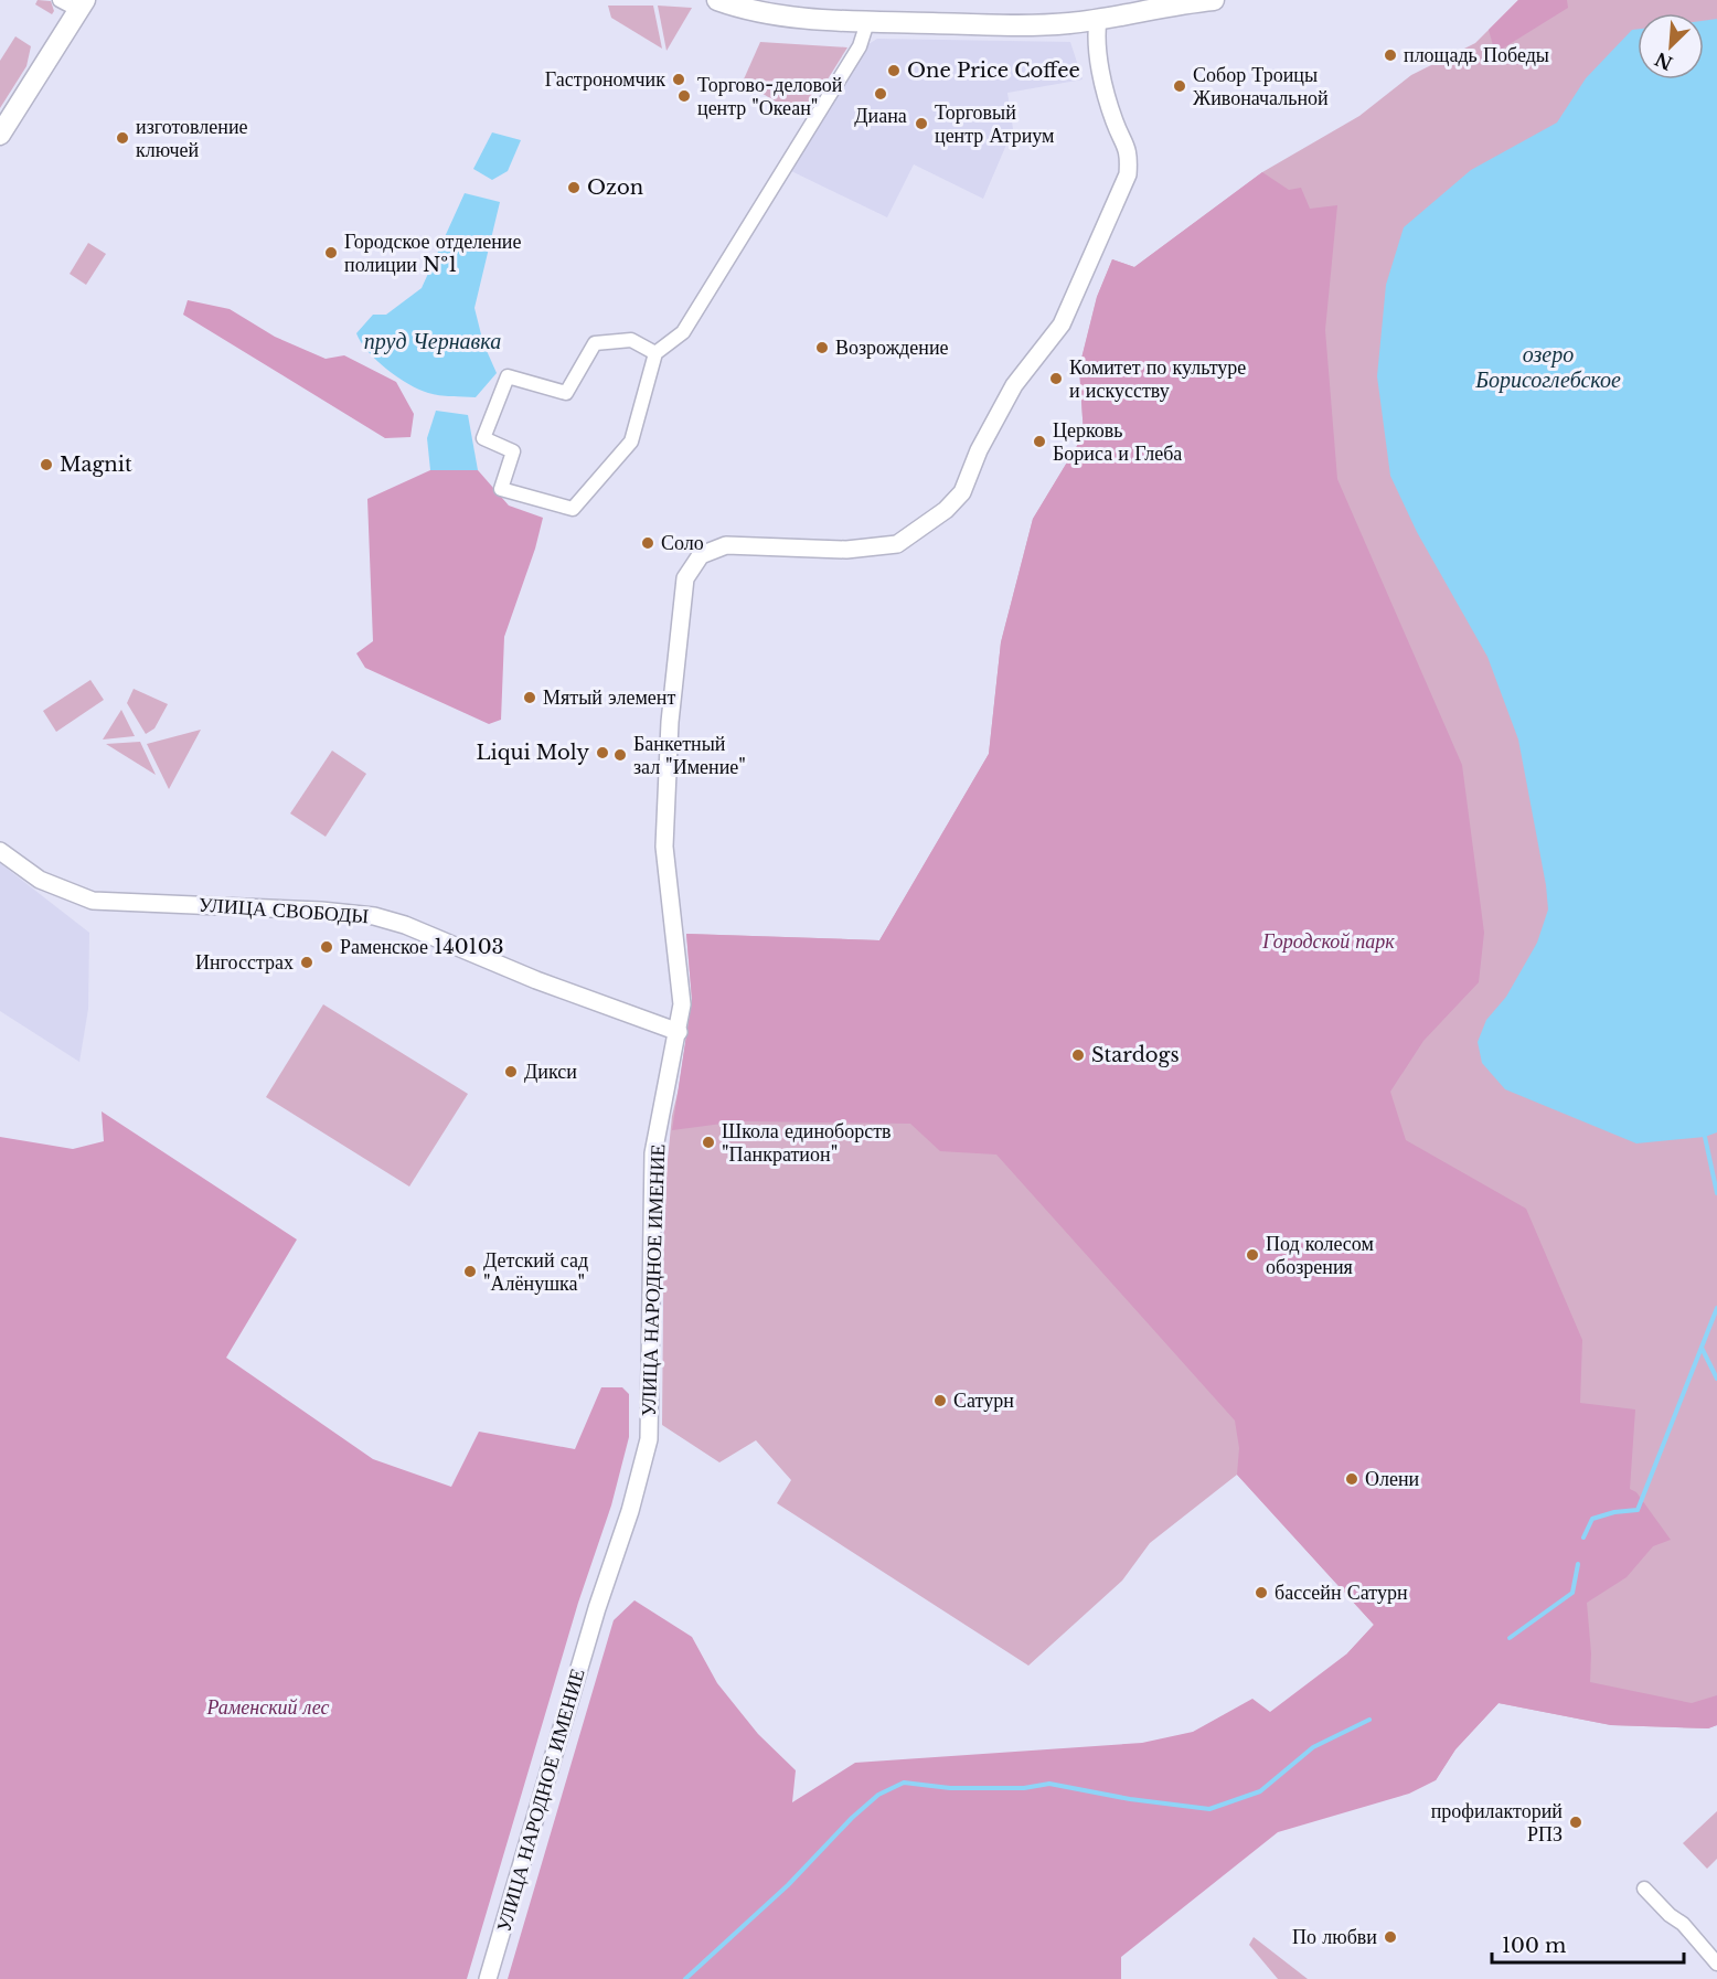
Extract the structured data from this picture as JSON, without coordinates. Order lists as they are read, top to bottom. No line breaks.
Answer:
{"streets":{"street":["УЛИЦА СВОБОДЫ","УЛИЦА НАРОДНОЕ ИМЕНИЕ"]},"crossings":[["УЛИЦА СВОБОДЫ","УЛИЦА НАРОДНОЕ ИМЕНИЕ"]],"water":["пруд Чернавка","озеро Борисоглебское"],"parks":["Городской парк","Раменский лес"],"places":["площадь Победы","One Price Coffee","Гастрономчик","Собор Троицы Живоначальной","Диана","Торгово-деловой центр \"Океан\"","Торговый центр Атриум","изготовление ключей","Ozon","Городское отделение полиции №1","Возрождение","Комитет по культуре и искусству","Церковь Бориса и Глеба","Magnit","Соло","Мятый элемент","Liqui Moly","Банкетный зал \"Имение\"","Раменское 140103","Ингосстрах","Stardogs","Дикси","Школа единоборств \"Панкратион\"","Под колесом обозрения","Детский сад \"Алёнушка\"","Сатурн","Олени","бассейн Сатурн","профилакторий РПЗ","По любви"],"scale_bar":"100 m","north":"bottom left"}
